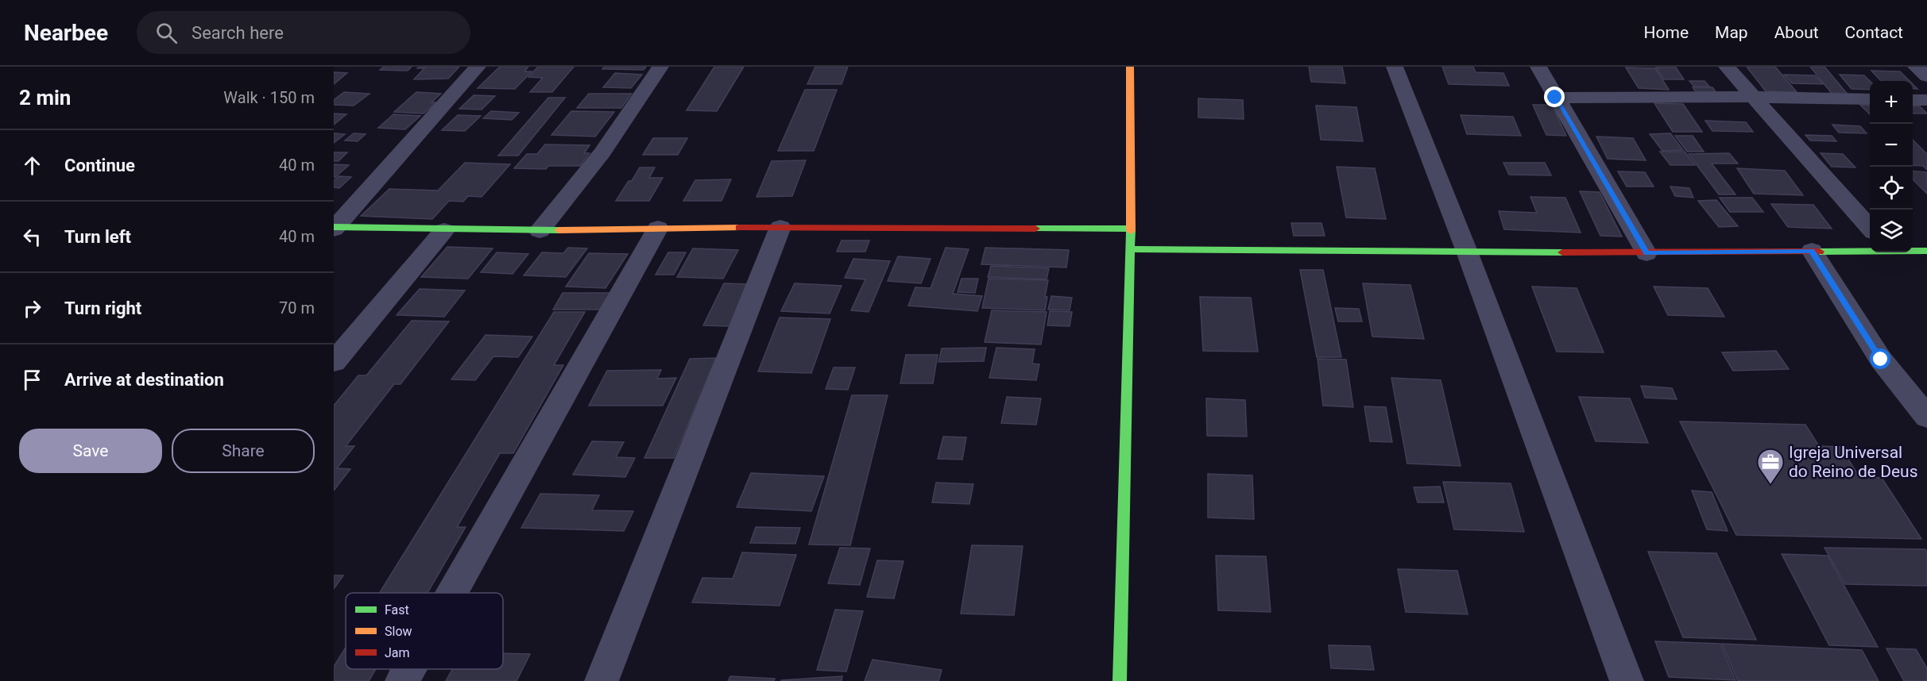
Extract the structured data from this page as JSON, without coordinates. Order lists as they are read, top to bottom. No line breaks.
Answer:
{"places":{"office":["Igreja Universal do Reino de Deus"]},"legend":["Fast","Slow","Jam"],"page":{"header":"Nearbee","search":"Search here","nav":["Home","Map","About","Contact"],"heading":["2 min","Walk · 150 m"],"map_buttons":["+","−"],"list":[["Continue","40 m"],["Turn left","40 m"],["Turn right","70 m"],"Arrive at destination"],"buttons":["Save","Share"]}}
